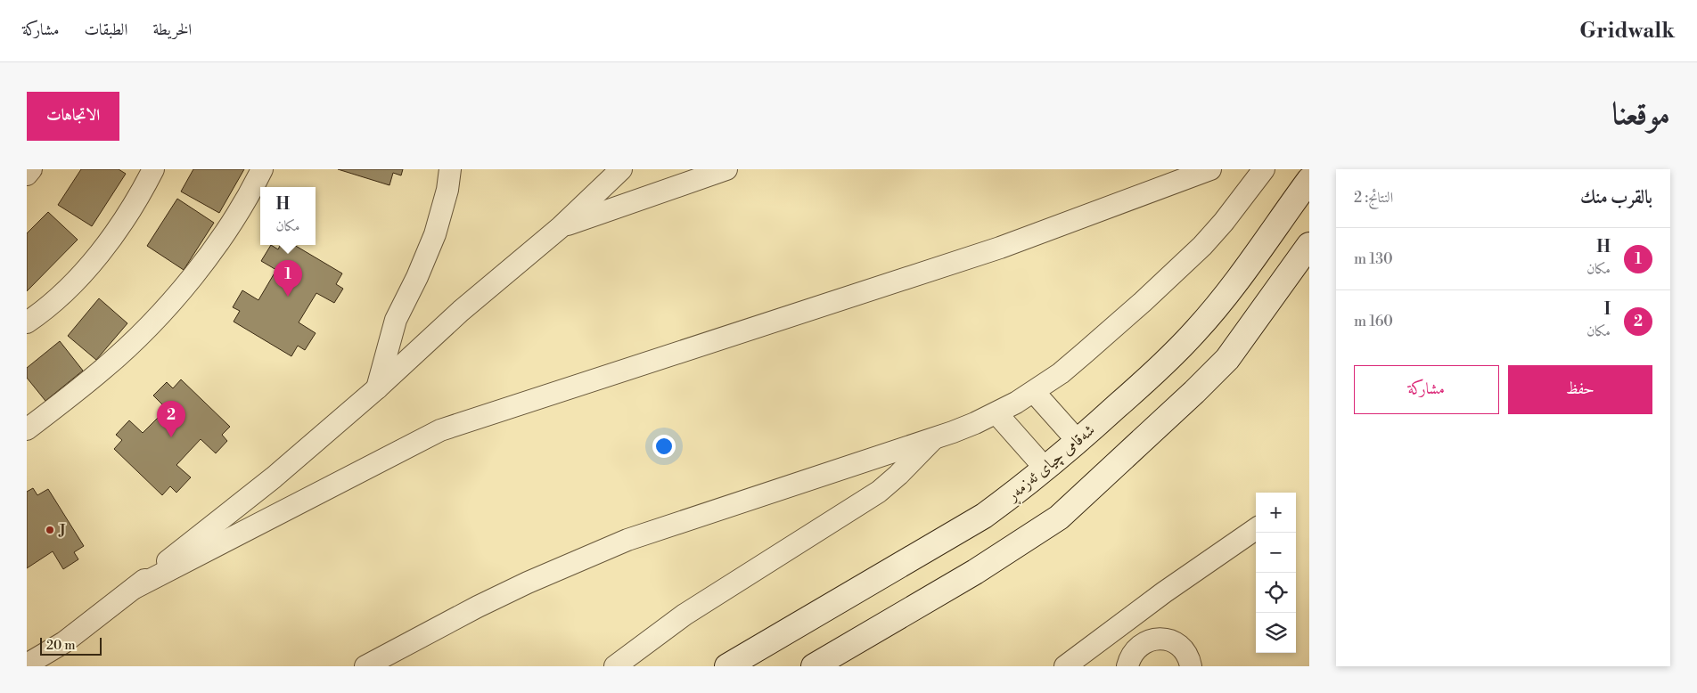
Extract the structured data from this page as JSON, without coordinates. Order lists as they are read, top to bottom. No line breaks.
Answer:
{"streets":{"main road":["شەقامی چیای ئەزمەڕ"]},"places":["J"],"scale_bar":"20 m","page":{"header":"Gridwalk","nav":["الخريطة","الطبقات","مشاركة"],"title":"موقعنا","buttons":["الاتجاهات",["حفظ","مشاركة"]],"heading":["بالقرب منك","النتائج: 2"],"popup":["H","مكان"],"list":[{"mark":"1","name":"H","note":"مكان","value":"130 m"},{"mark":"2","name":"I","note":"مكان","value":"160 m"}],"pins":["1","2"],"map_buttons":["+","−"],"scale":"20 m"}}
